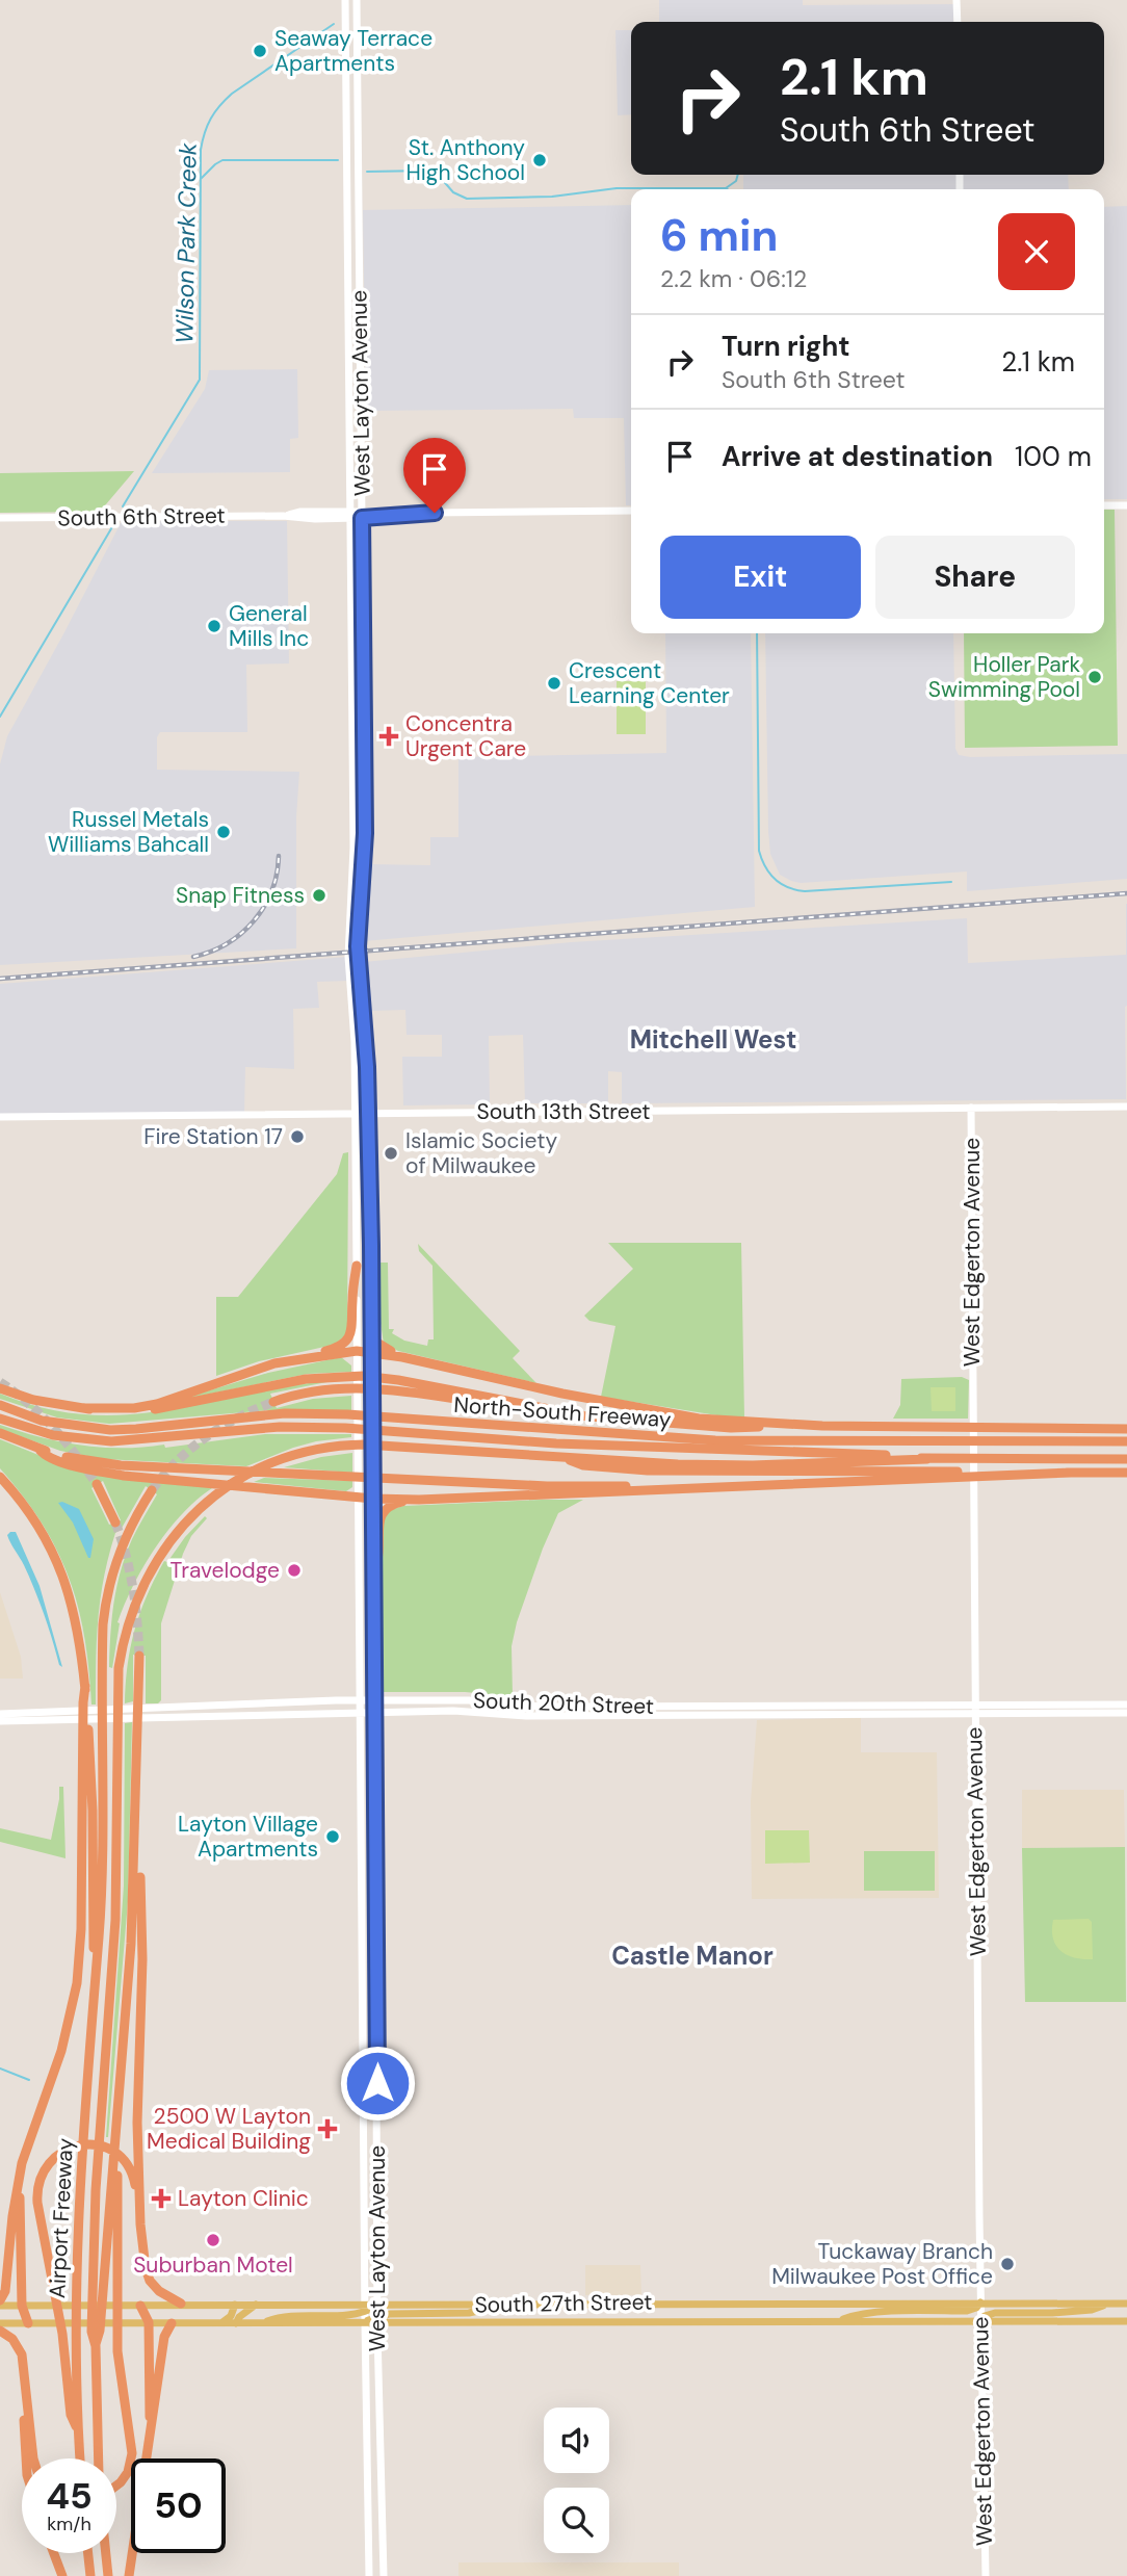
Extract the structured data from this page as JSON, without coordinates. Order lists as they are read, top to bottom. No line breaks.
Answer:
{"streets":{"highway":["North-South Freeway","Airport Freeway"],"main road":["South 27th Street"],"street":["West Layton Avenue","South 6th Street","South 13th Street","West Edgerton Avenue","South 20th Street"]},"crossings":[["West Layton Avenue","South 6th Street"],["West Layton Avenue","South 13th Street"],["West Layton Avenue","South 20th Street"],["West Layton Avenue","South 27th Street"],["South 13th Street","West Edgerton Avenue"],["West Edgerton Avenue","South 20th Street"],["West Edgerton Avenue","South 27th Street"]],"districts":["Mitchell West","Castle Manor"],"water":["Wilson Park Creek"],"places":{"other":["Seaway Terrace Apartments","St. Anthony High School","General Mills Inc","Holler Park Swimming Pool","Crescent Learning Center","Russel Metals Williams Bahcall","Snap Fitness","Fire Station 17","Islamic Society of Milwaukee","Travelodge","Layton Village Apartments","Suburban Motel","Tuckaway Branch Milwaukee Post Office"],"health":["Concentra Urgent Care","2500 W Layton Medical Building","Layton Clinic"]},"page":{"turn":["2.1 km","South 6th Street"],"heading":["6 min","2.2 km · 06:12"],"list":[{"name":"Turn right","note":"South 6th Street","value":"2.1 km"},{"name":"Arrive at destination","value":"100 m"}],"buttons":["Exit","Share"],"speed":"45 km/h","limit":"50"}}
